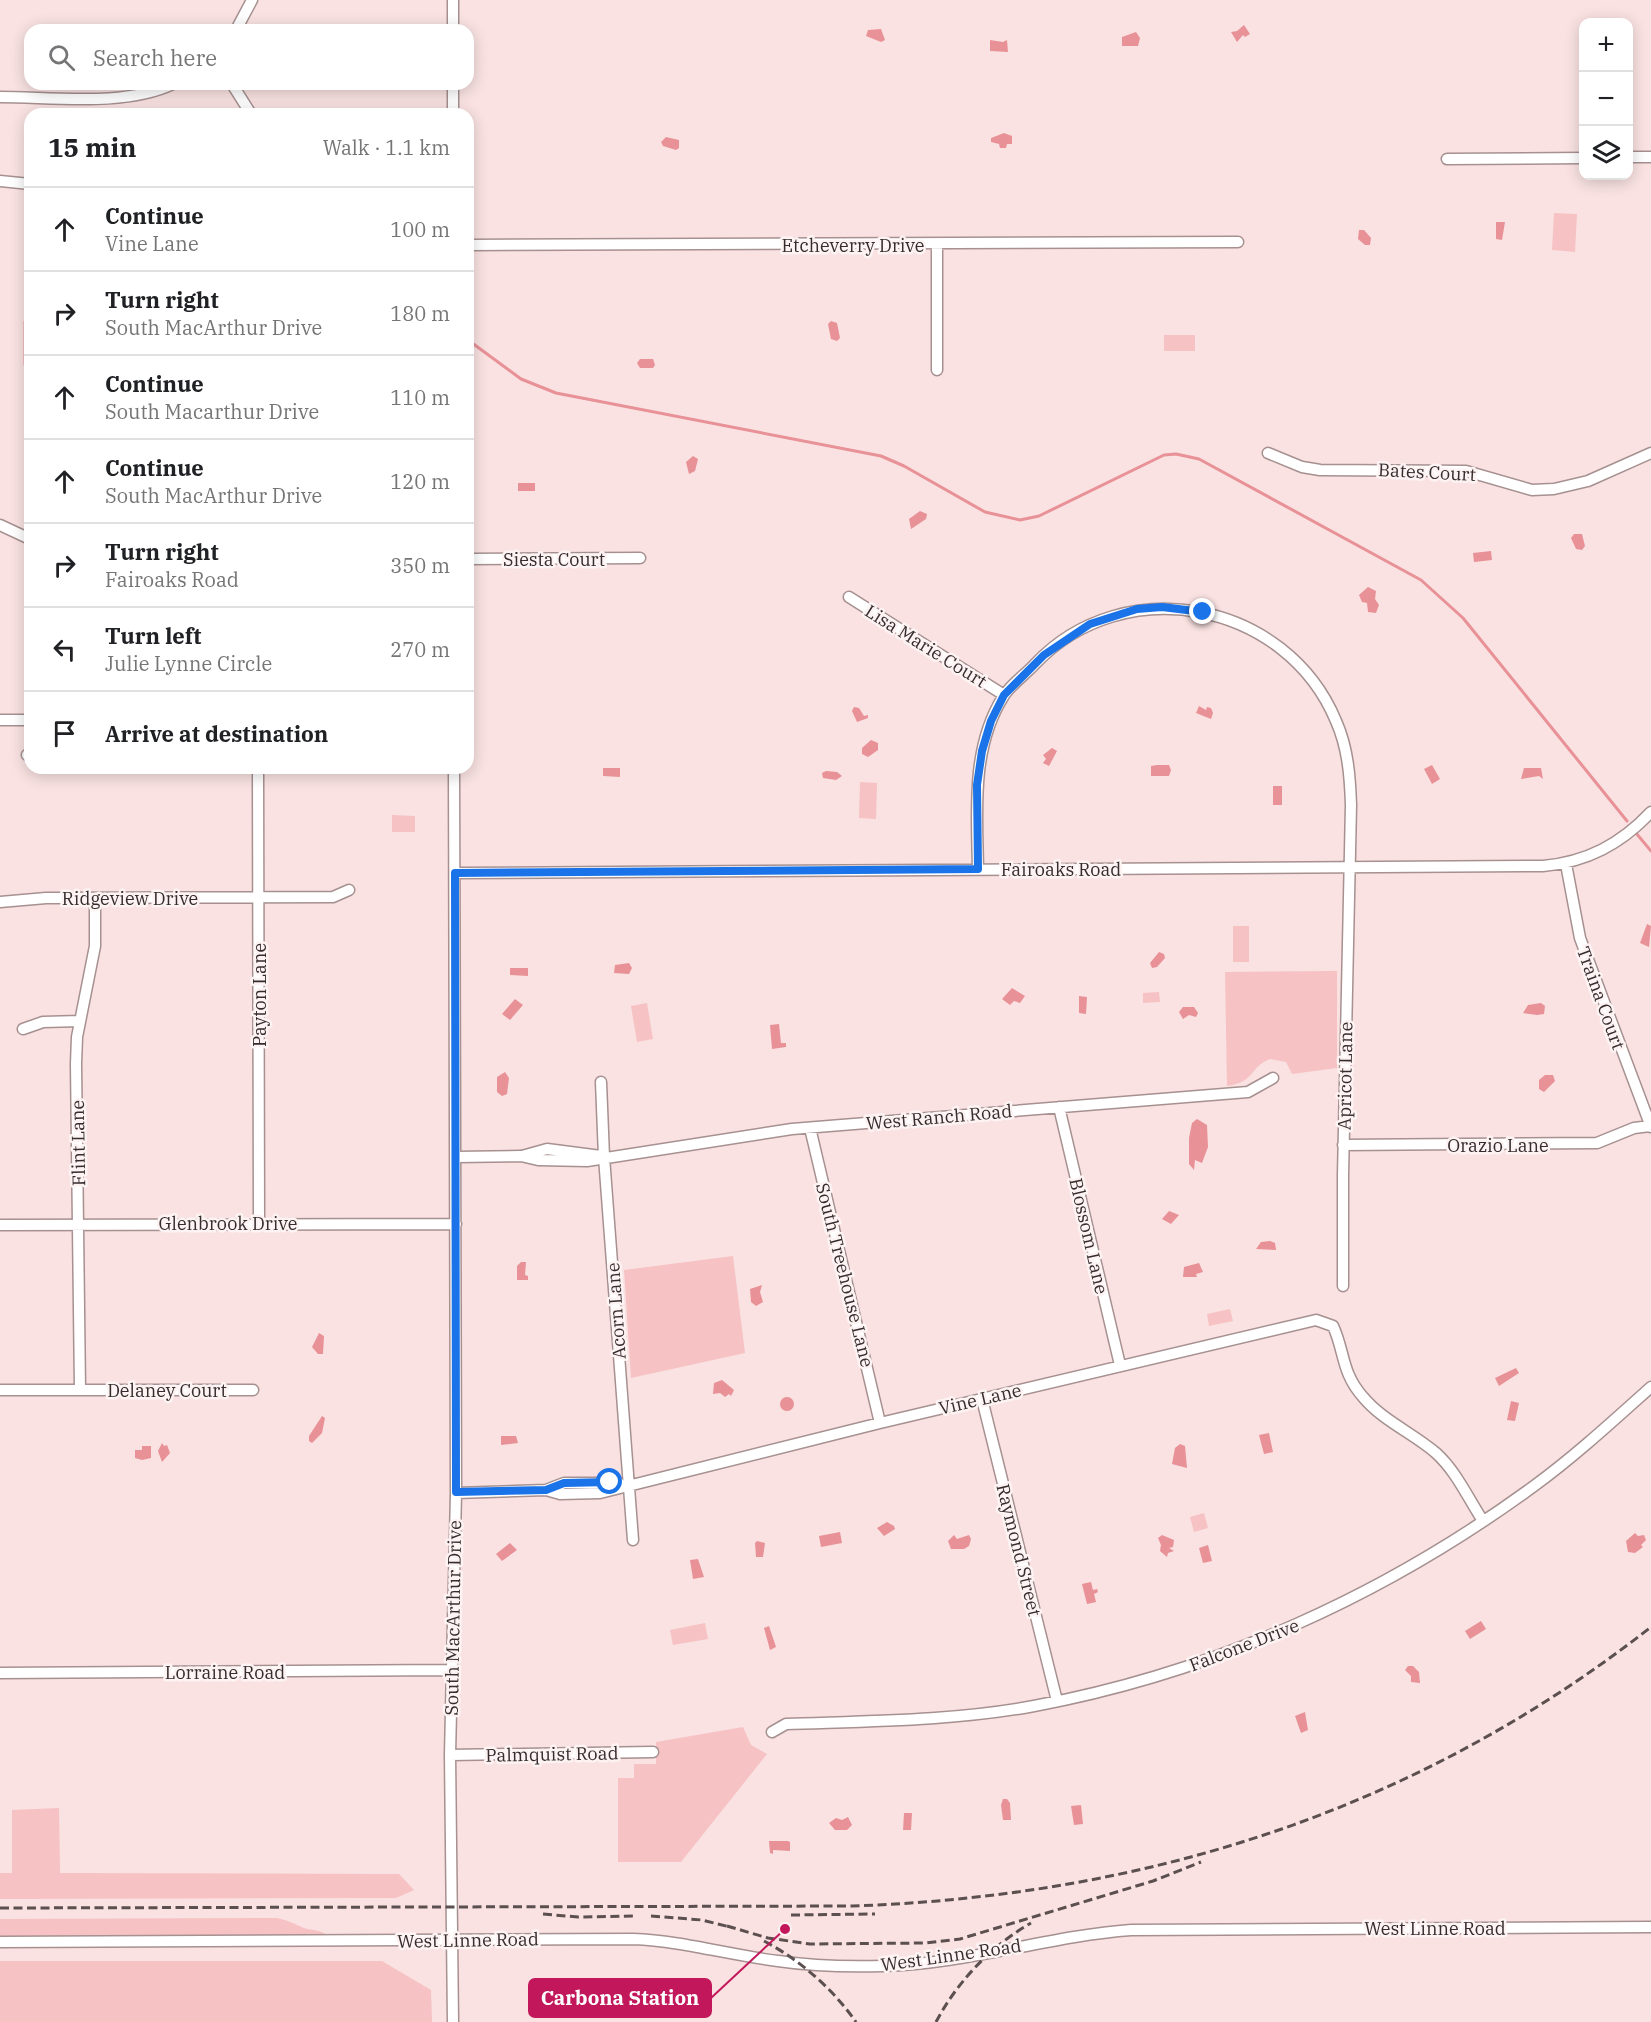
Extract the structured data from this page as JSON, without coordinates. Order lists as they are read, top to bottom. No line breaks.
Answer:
{"streets":{"street":["Etcheverry Drive","Bates Court","Siesta Court","Lisa Marie Court","Fairoaks Road","Ridgeview Drive","Payton Lane","Traina Court","Apricot Lane","West Ranch Road","Flint Lane","Orazio Lane","Glenbrook Drive","Blossom Lane","South Treehouse Lane","Acorn Lane","Delaney Court","Vine Lane","Raymond Street","South MacArthur Drive","Falcone Drive","Lorraine Road","Palmquist Road","West Linne Road"]},"crossings":[["Lisa Marie Court","Apricot Lane"],["Fairoaks Road","Traina Court"],["Fairoaks Road","Apricot Lane"],["Ridgeview Drive","Payton Lane"],["Ridgeview Drive","Flint Lane"],["Payton Lane","Glenbrook Drive"],["Traina Court","Orazio Lane"],["Apricot Lane","Orazio Lane"],["West Ranch Road","Blossom Lane"],["West Ranch Road","South Treehouse Lane"],["West Ranch Road","Acorn Lane"],["Flint Lane","Glenbrook Drive"],["Flint Lane","Delaney Court"],["Glenbrook Drive","South MacArthur Drive"],["Blossom Lane","Vine Lane"],["South Treehouse Lane","Vine Lane"],["Acorn Lane","Vine Lane"],["Vine Lane","Raymond Street"],["Vine Lane","South MacArthur Drive"],["Vine Lane","Falcone Drive"],["Raymond Street","Falcone Drive"],["South MacArthur Drive","Lorraine Road"],["South MacArthur Drive","Palmquist Road"],["South MacArthur Drive","West Linne Road"]],"places":["Carbona Station"],"page":{"map_buttons":["+","−"],"search":"Search here","heading":["15 min","Walk · 1.1 km"],"list":[["Continue","Vine Lane","100 m"],["Turn right","South MacArthur Drive","180 m"],["Continue","South Macarthur Drive","110 m"],["Continue","South MacArthur Drive","120 m"],["Turn right","Fairoaks Road","350 m"],["Turn left","Julie Lynne Circle","270 m"],"Arrive at destination"]}}
